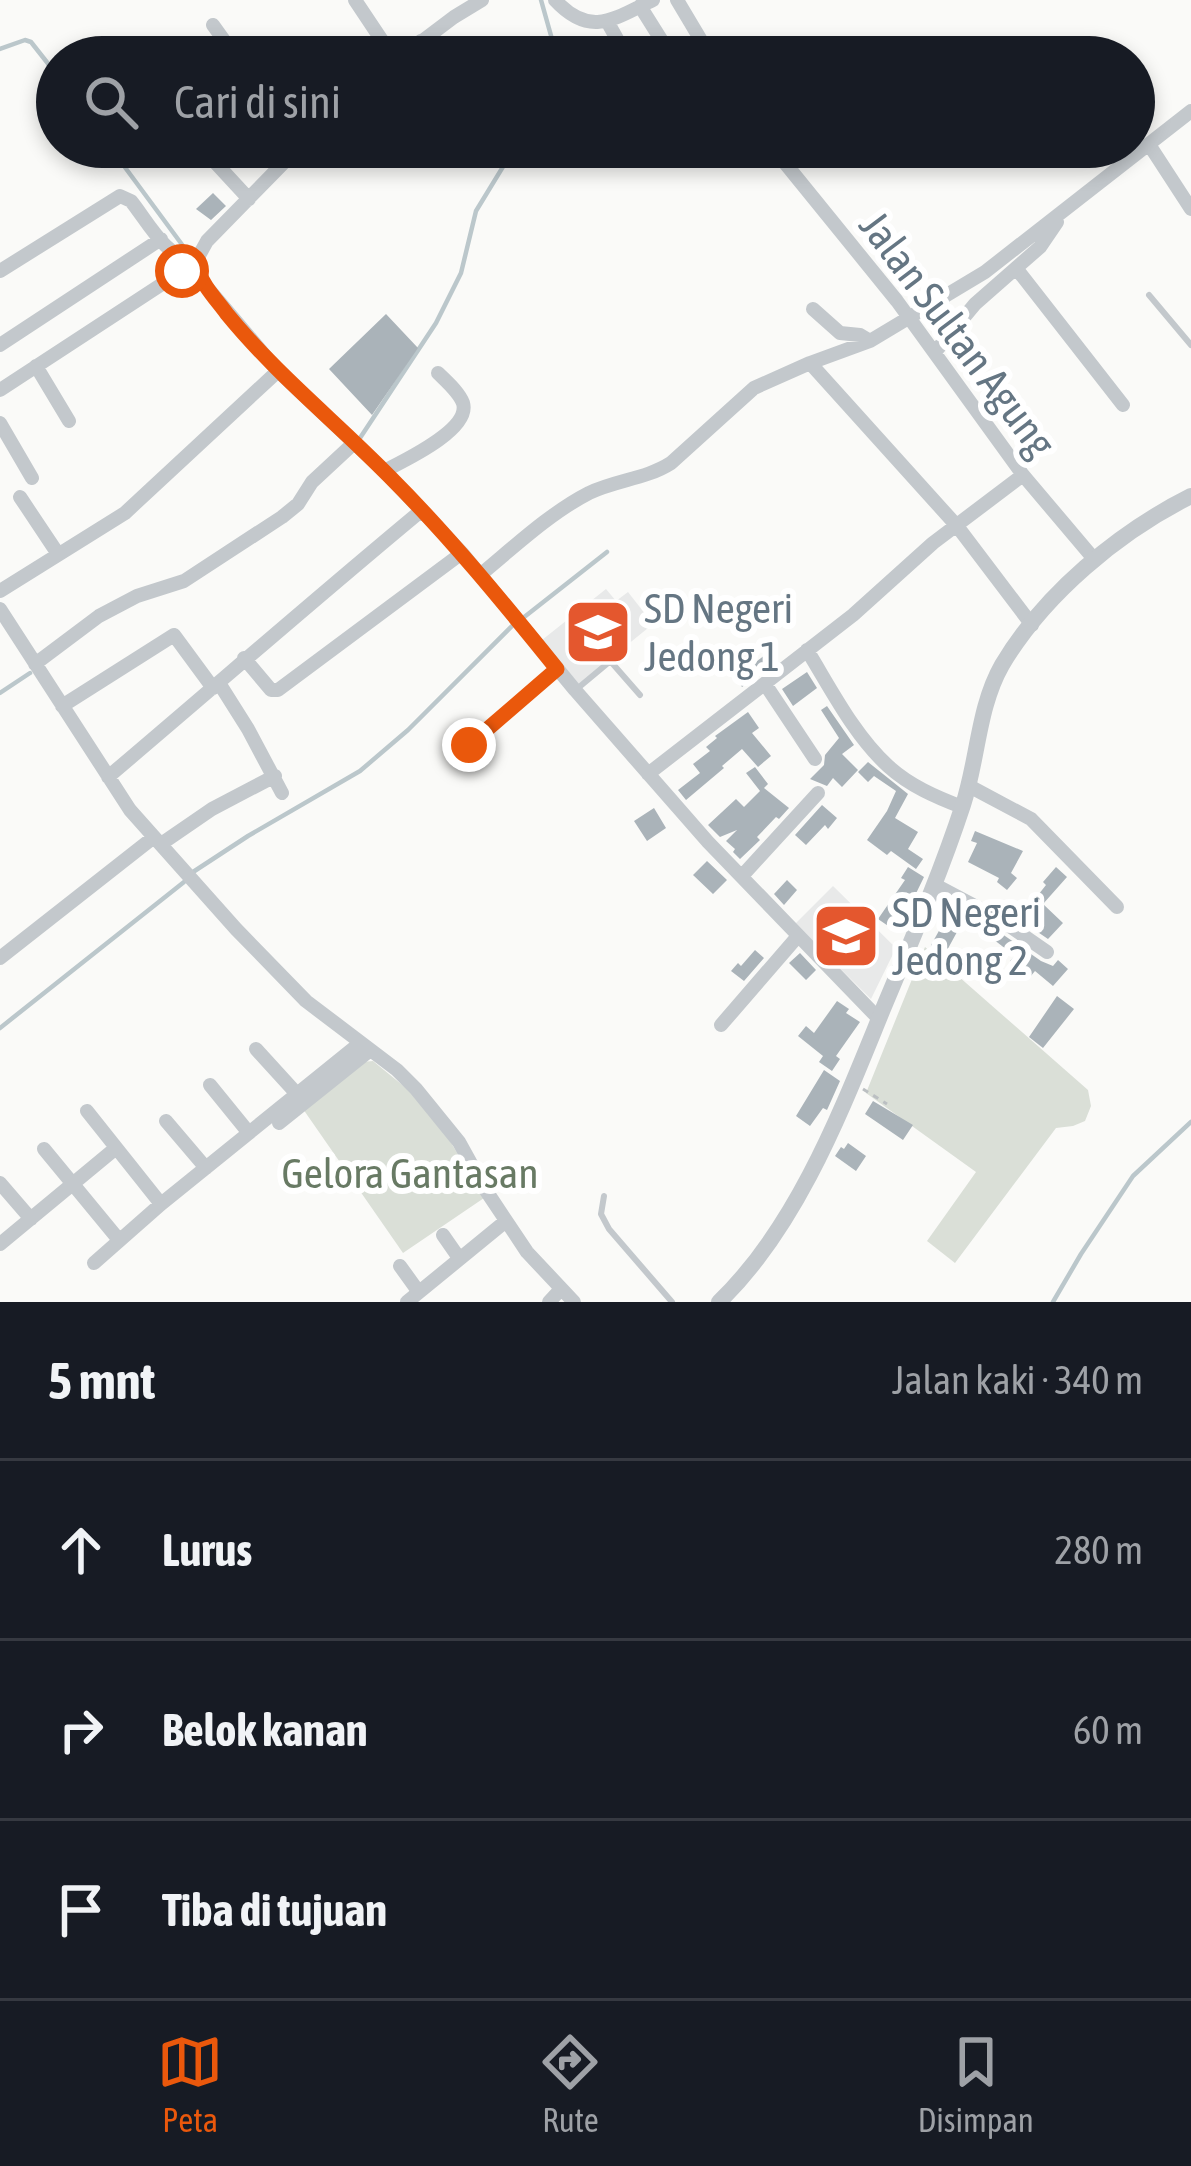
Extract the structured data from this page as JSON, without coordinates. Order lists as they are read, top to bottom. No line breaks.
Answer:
{"streets":{"street":["Jalan Sultan Agung"]},"parks":["Gelora Gantasan"],"places":{"school or university":["SD Negeri Jedong 1","SD Negeri Jedong 2"]},"page":{"search":"Cari di sini","heading":["5 mnt","Jalan kaki · 340 m"],"list":[["Lurus","280 m"],["Belok kanan","60 m"],"Tiba di tujuan"],"nav":["Peta","Rute","Disimpan"]}}
